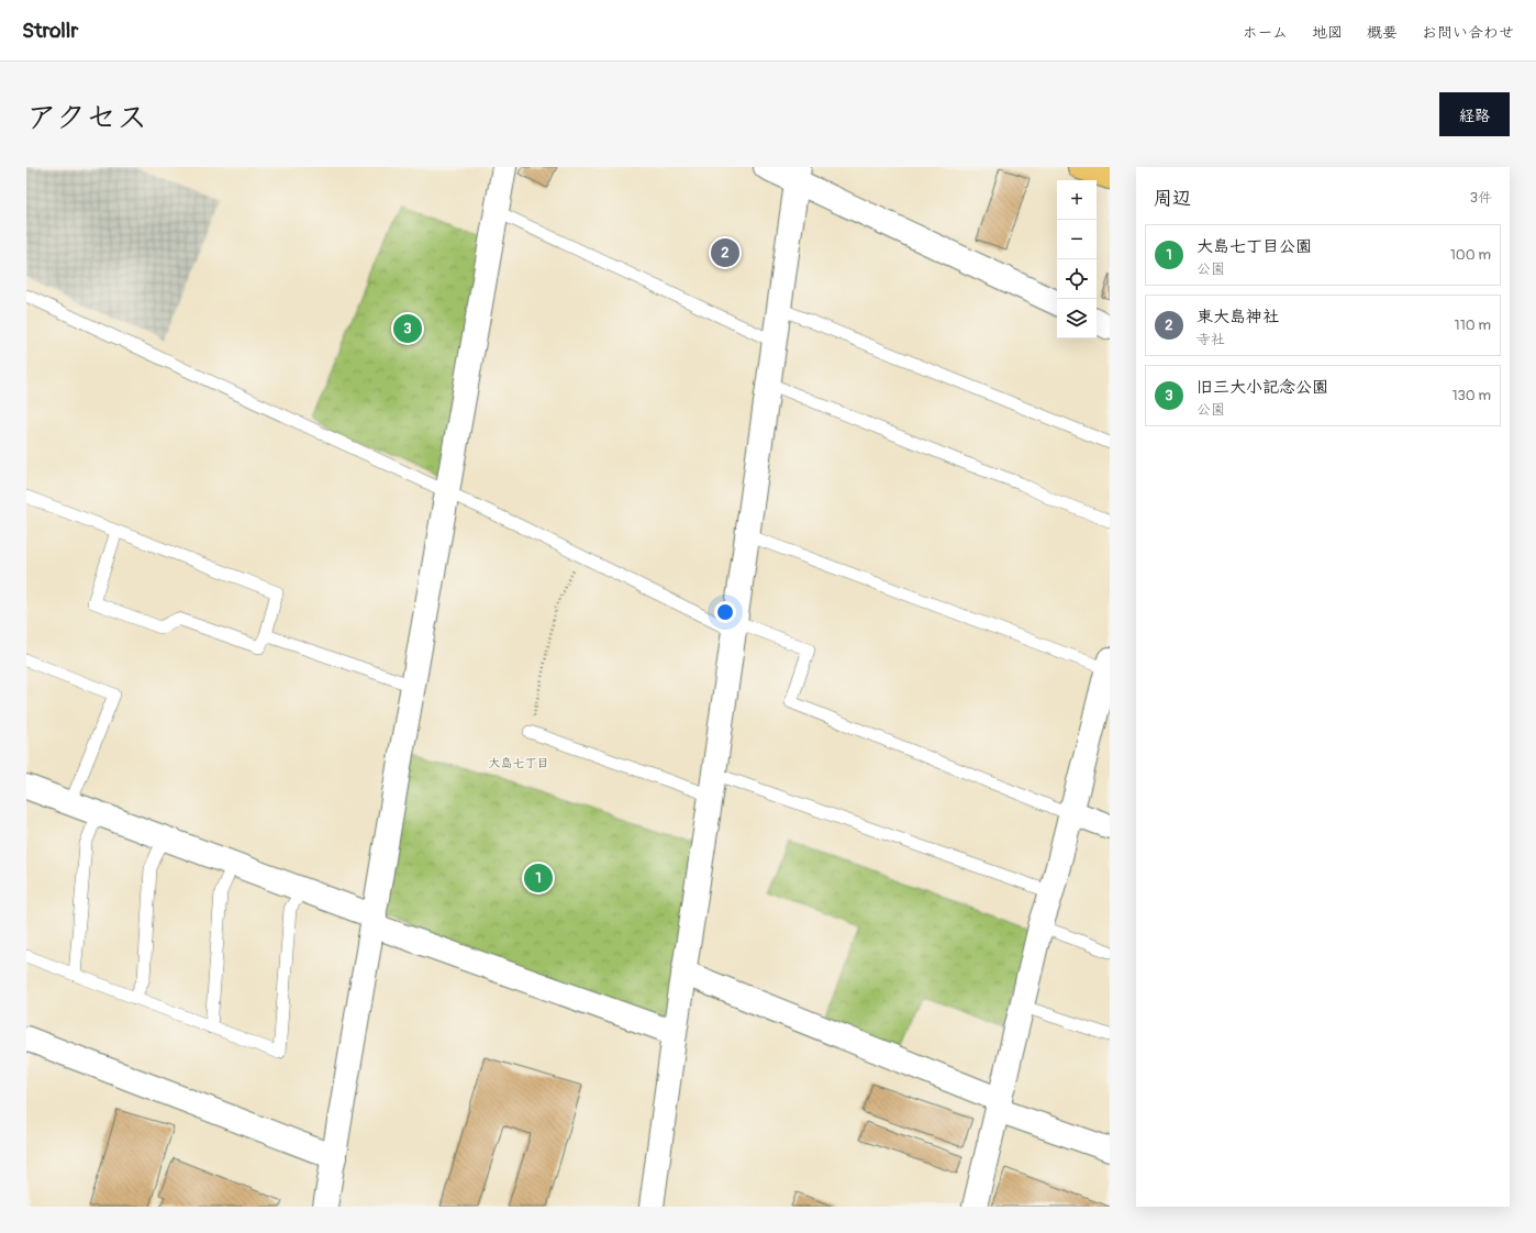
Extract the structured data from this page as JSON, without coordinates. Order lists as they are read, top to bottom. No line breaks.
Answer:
{"districts":["大島七丁目"],"page":{"header":"Strollr","nav":["ホーム","地図","概要","お問い合わせ"],"title":"アクセス","buttons":"経路","heading":["周辺","3件"],"map_buttons":["+","−"],"list":[{"mark":"1","name":"大島七丁目公園","note":"公園","value":"100 m"},{"mark":"2","name":"東大島神社","note":"寺社","value":"110 m"},{"mark":"3","name":"旧三大小記念公園","note":"公園","value":"130 m"}],"pins":["2","3","1"]}}
